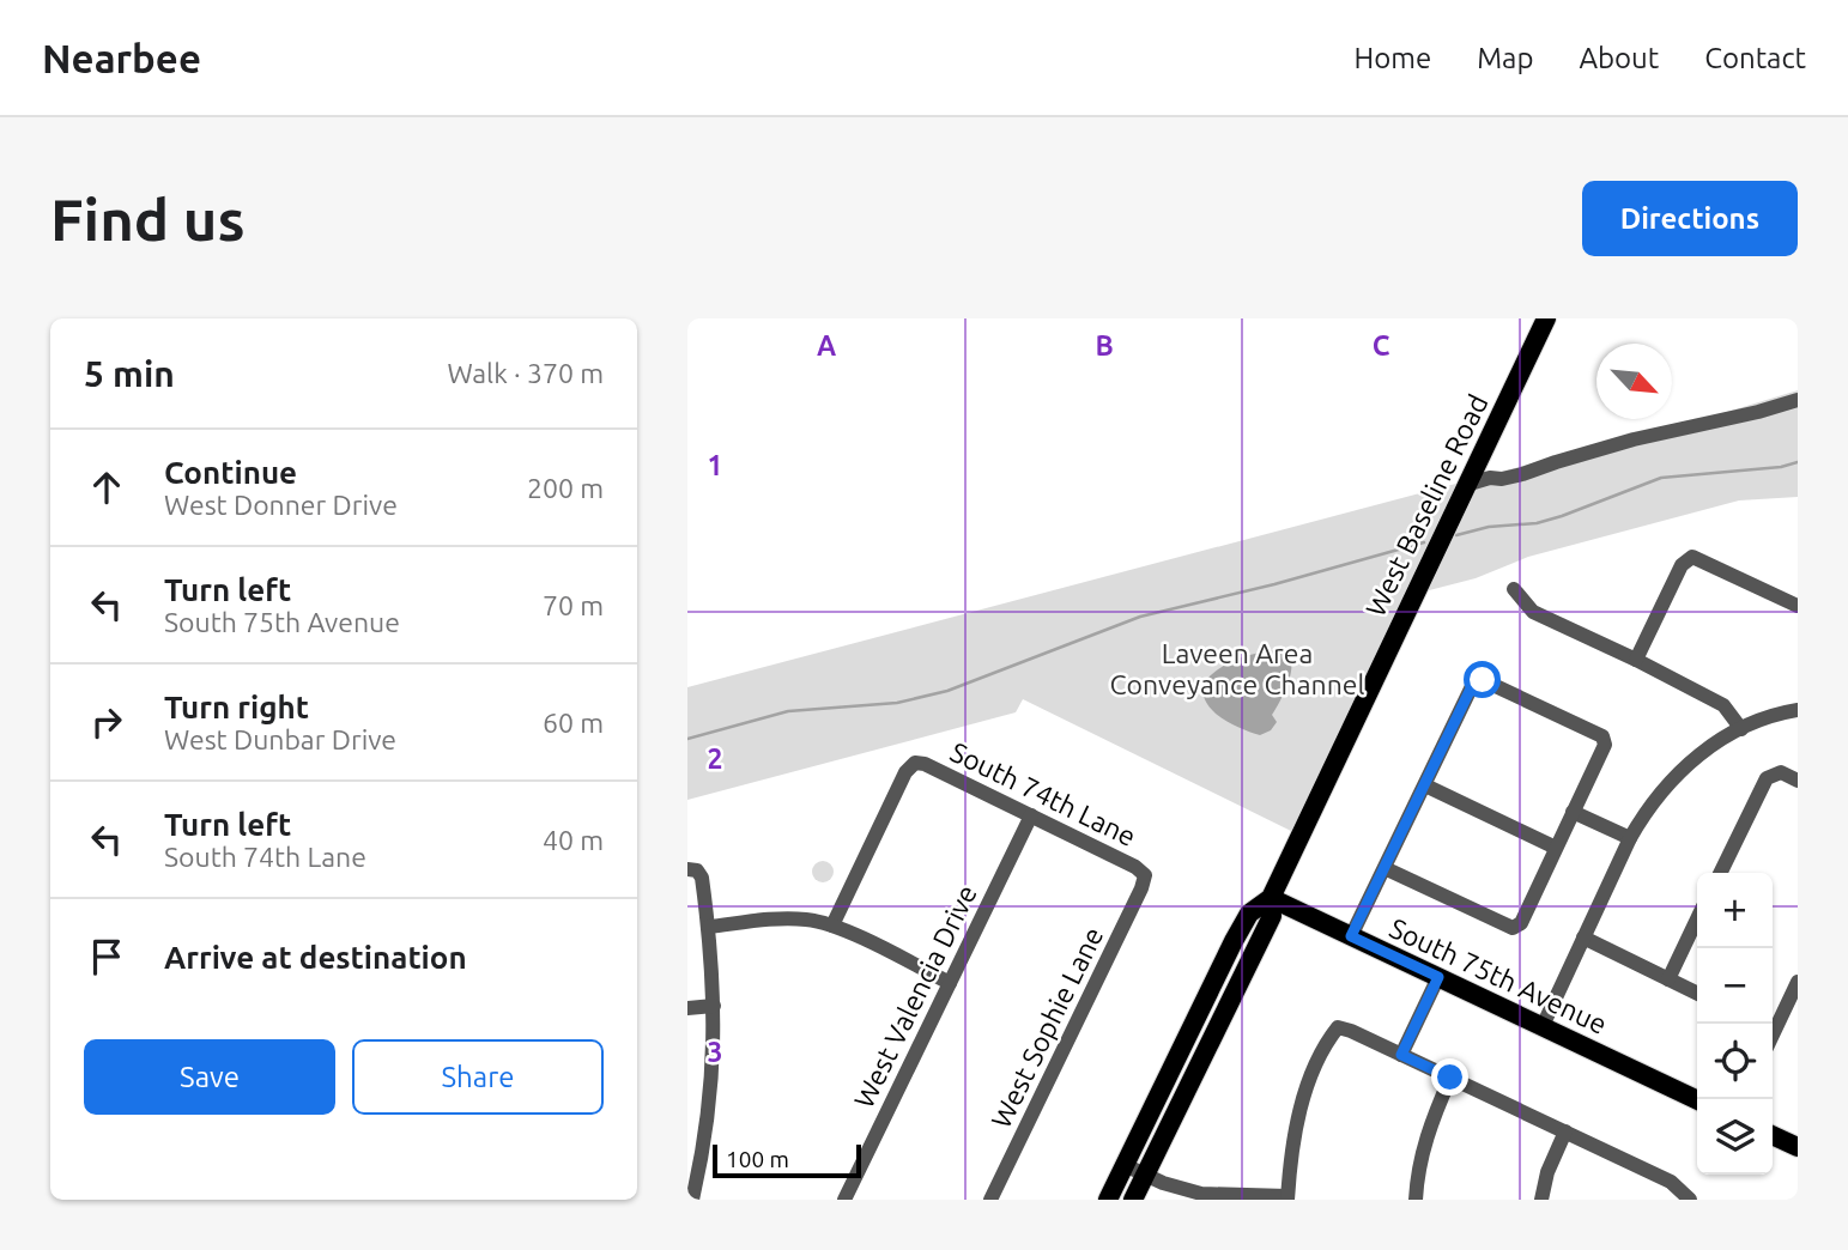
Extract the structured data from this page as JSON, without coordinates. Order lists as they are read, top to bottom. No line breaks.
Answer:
{"streets":{"main road":["West Baseline Road","South 75th Avenue"],"street":["South 74th Lane","West Valencia Drive","West Sophie Lane"]},"crossings":[["West Baseline Road","South 75th Avenue"],["South 74th Lane","West Valencia Drive"],["South 74th Lane","West Sophie Lane"]],"parks":["Laveen Area Conveyance Channel"],"scale_bar":"100 m","north":"bottom right","page":{"header":"Nearbee","nav":["Home","Map","About","Contact"],"buttons":["Directions",["Save","Share"]],"title":"Find us","heading":["5 min","Walk · 370 m"],"list":[["Continue","West Donner Drive","200 m"],["Turn left","South 75th Avenue","70 m"],["Turn right","West Dunbar Drive","60 m"],["Turn left","South 74th Lane","40 m"],"Arrive at destination"],"map_buttons":["+","−"],"scale":"100 m"},"grid":{"columns":["A","B","C"],"rows":["1","2","3"]}}
